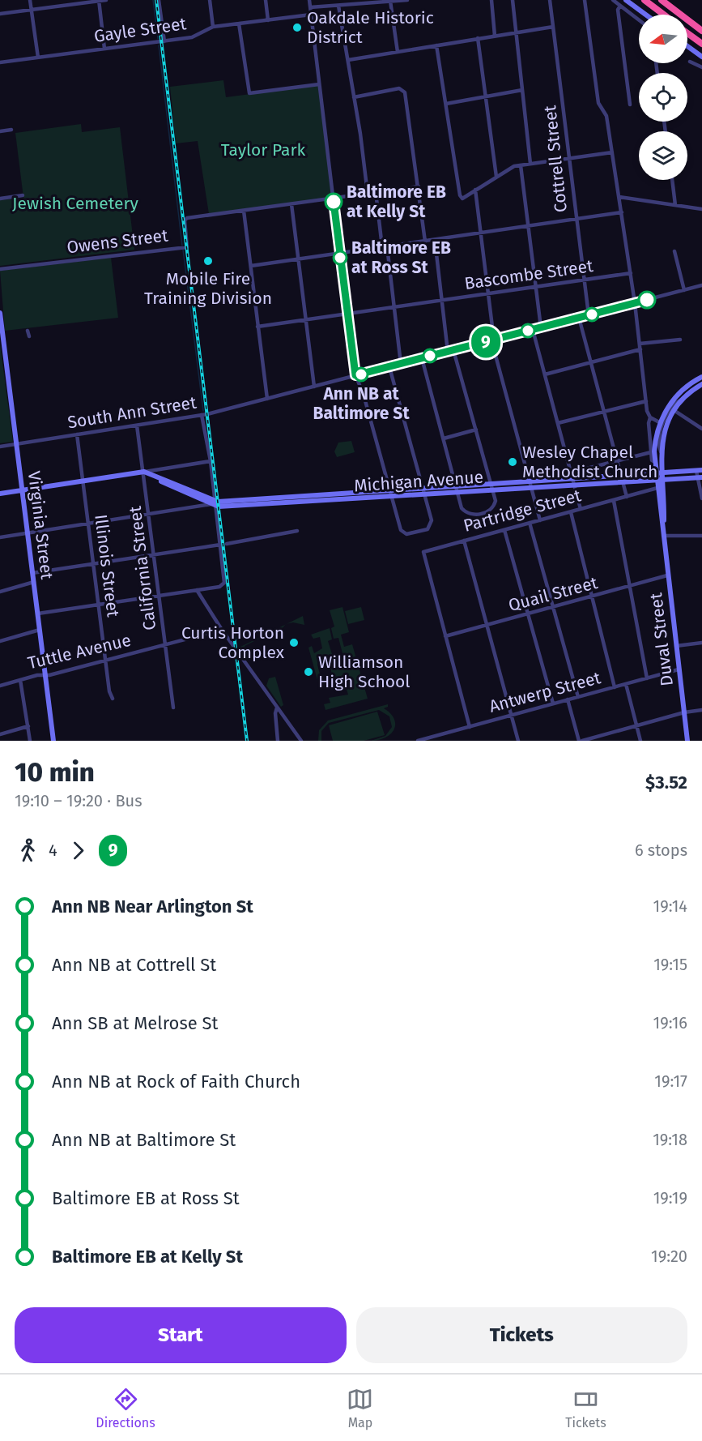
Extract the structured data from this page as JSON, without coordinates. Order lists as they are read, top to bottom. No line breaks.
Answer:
{"streets":{"main road":["Michigan Avenue","Virginia Street","Duval Street"],"street":["Gayle Street","Cottrell Street","Owens Street","Bascombe Street","South Ann Street","Partridge Street","Illinois Street","California Street","Quail Street","Tuttle Avenue","Antwerp Street"]},"crossings":[["Cottrell Street","Bascombe Street"],["South Ann Street","Virginia Street"],["South Ann Street","Illinois Street"],["South Ann Street","California Street"],["Michigan Avenue","Virginia Street"],["Michigan Avenue","Illinois Street"],["Michigan Avenue","California Street"],["Michigan Avenue","Duval Street"],["Partridge Street","Quail Street"],["Partridge Street","Duval Street"],["Virginia Street","Tuttle Avenue"],["Illinois Street","Tuttle Avenue"],["California Street","Tuttle Avenue"],["Quail Street","Duval Street"],["Duval Street","Antwerp Street"]],"parks":["Taylor Park","Jewish Cemetery"],"places":["Oakdale Historic District","Baltimore EB at Kelly St","Baltimore EB at Ross St","Mobile Fire Training Division","Ann NB at Baltimore St","Wesley Chapel Methodist Church","Curtis Horton Complex","Williamson High School"],"lines":["bus line 9"],"north":"left","page":{"on_map":"9","heading":["10 min","19:10 – 19:20 · Bus","$3.52"],"legs":["4","9","6 stops"],"list":[{"name":"Ann NB Near Arlington St","value":"19:14"},{"name":"Ann NB at Cottrell St","value":"19:15"},{"name":"Ann SB at Melrose St","value":"19:16"},{"name":"Ann NB at Rock of Faith Church","value":"19:17"},{"name":"Ann NB at Baltimore St","value":"19:18"},{"name":"Baltimore EB at Ross St","value":"19:19"},{"name":"Baltimore EB at Kelly St","value":"19:20"}],"buttons":["Start","Tickets"],"tabs":["Directions","Map","Tickets"]}}
